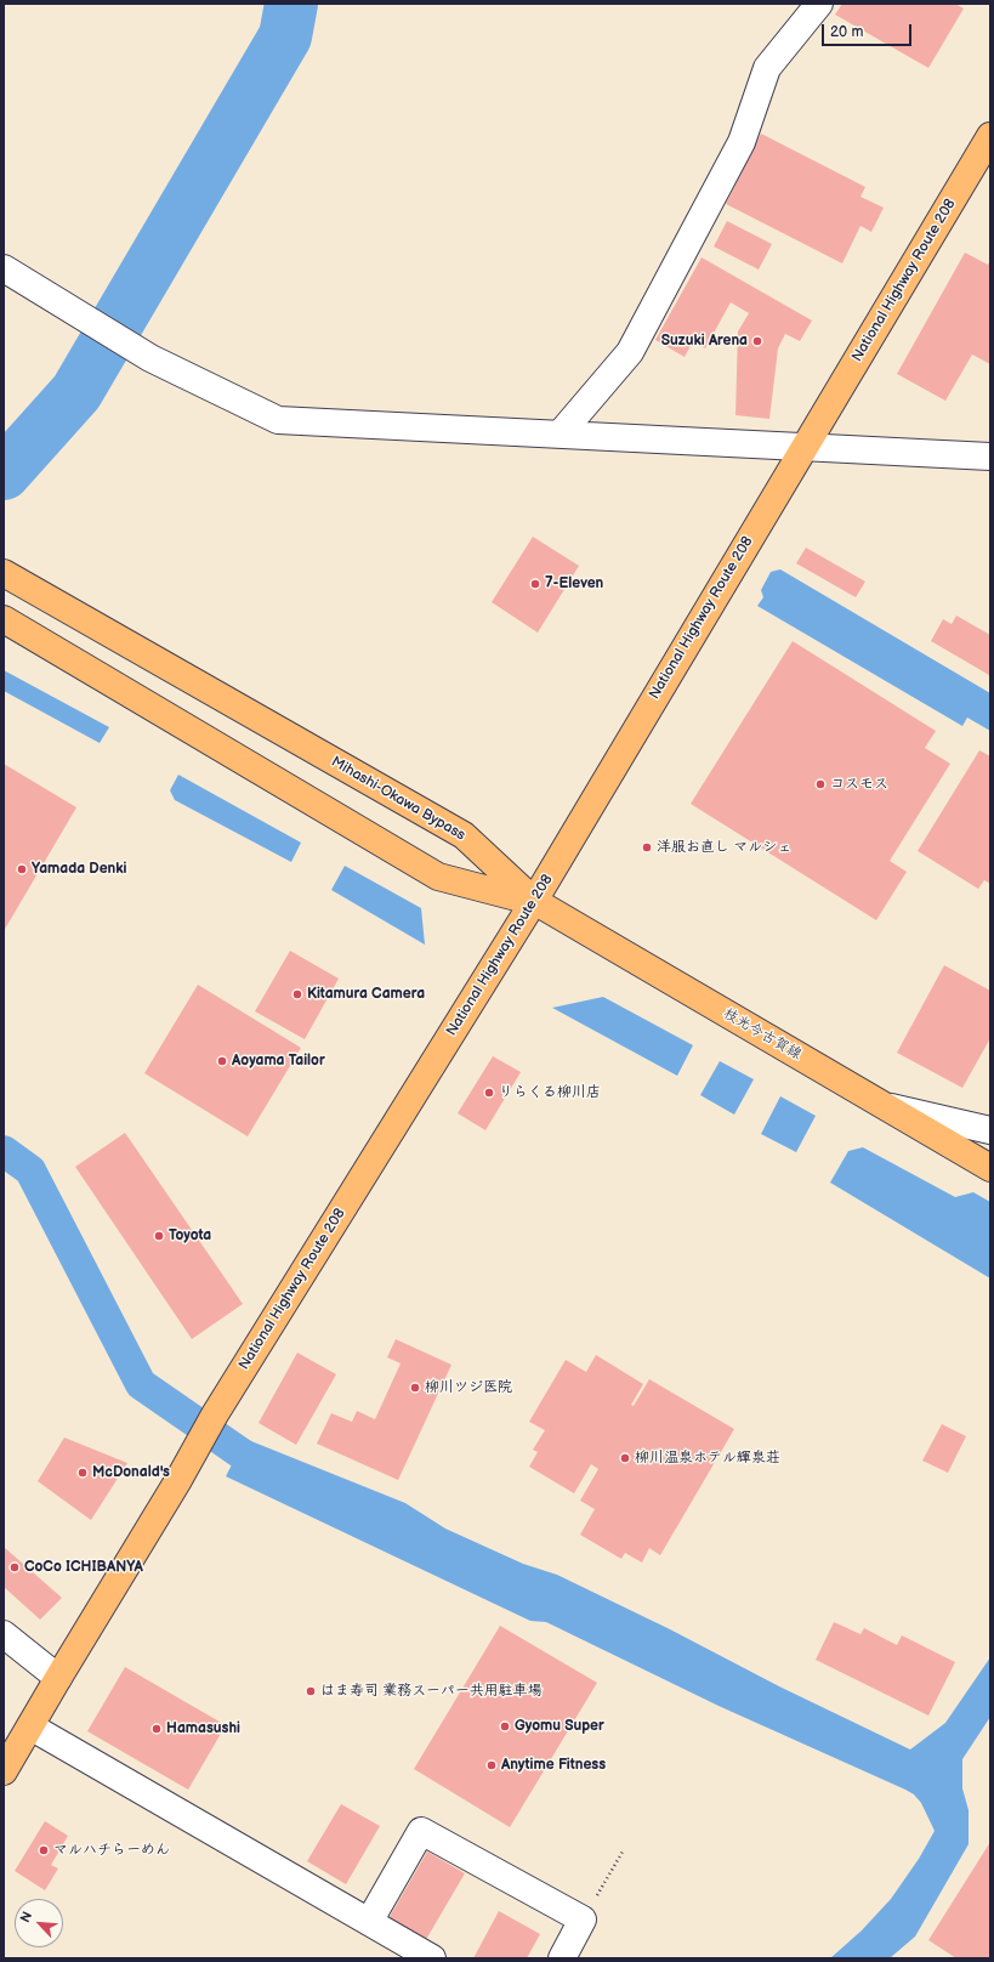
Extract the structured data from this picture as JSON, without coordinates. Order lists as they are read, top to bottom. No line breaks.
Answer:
{"streets":{"main road":["National Highway Route 208","Mihashi-Okawa Bypass","枝光今古賀線"]},"crossings":[["National Highway Route 208","Mihashi-Okawa Bypass"],["National Highway Route 208","枝光今古賀線"],["Mihashi-Okawa Bypass","枝光今古賀線"]],"places":["Suzuki Arena","7-Eleven","コスモス","洋服お直し マルシェ","Yamada Denki","Kitamura Camera","Aoyama Tailor","りらくる柳川店","Toyota","柳川ツジ医院","柳川温泉ホテル輝泉荘","McDonald's","CoCo ICHIBANYA","はま寿司 業務スーパー共用駐車場","Gyomu Super","Hamasushi","Anytime Fitness","マルハチらーめん"],"scale_bar":"20 m","north":"top left"}
